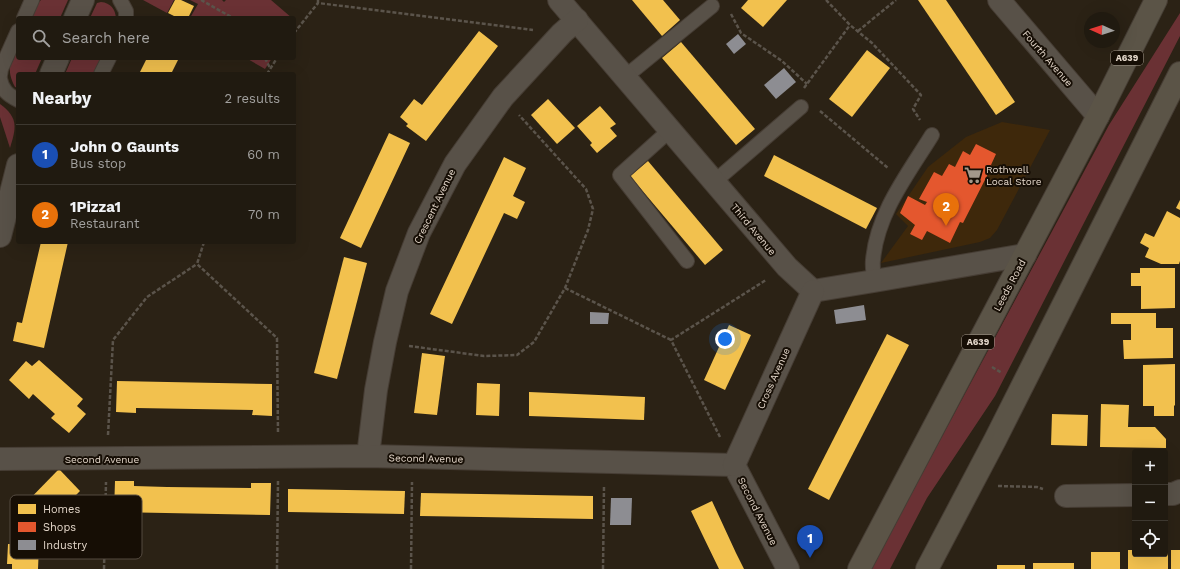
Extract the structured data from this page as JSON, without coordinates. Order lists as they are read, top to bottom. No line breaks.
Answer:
{"streets":{"main road":["A639","Leeds Road"],"street":["Fourth Avenue","Crescent Avenue","Third Avenue","Cross Avenue","Second Avenue"]},"crossings":[["Fourth Avenue","Leeds Road"],["Crescent Avenue","Third Avenue"],["Crescent Avenue","Second Avenue"],["Third Avenue","Cross Avenue"],["Cross Avenue","Second Avenue"]],"places":{"supermarket":["Rothwell Local Store"]},"legend":["Homes","Shops","Industry"],"north":"left","page":{"search":"Search here","heading":["Nearby","2 results"],"list":[{"mark":"1","name":"John O Gaunts","note":"Bus stop","value":"60 m"},{"mark":"2","name":"1Pizza1","note":"Restaurant","value":"70 m"}],"pins":["2","1"],"map_buttons":["+","−"]}}
